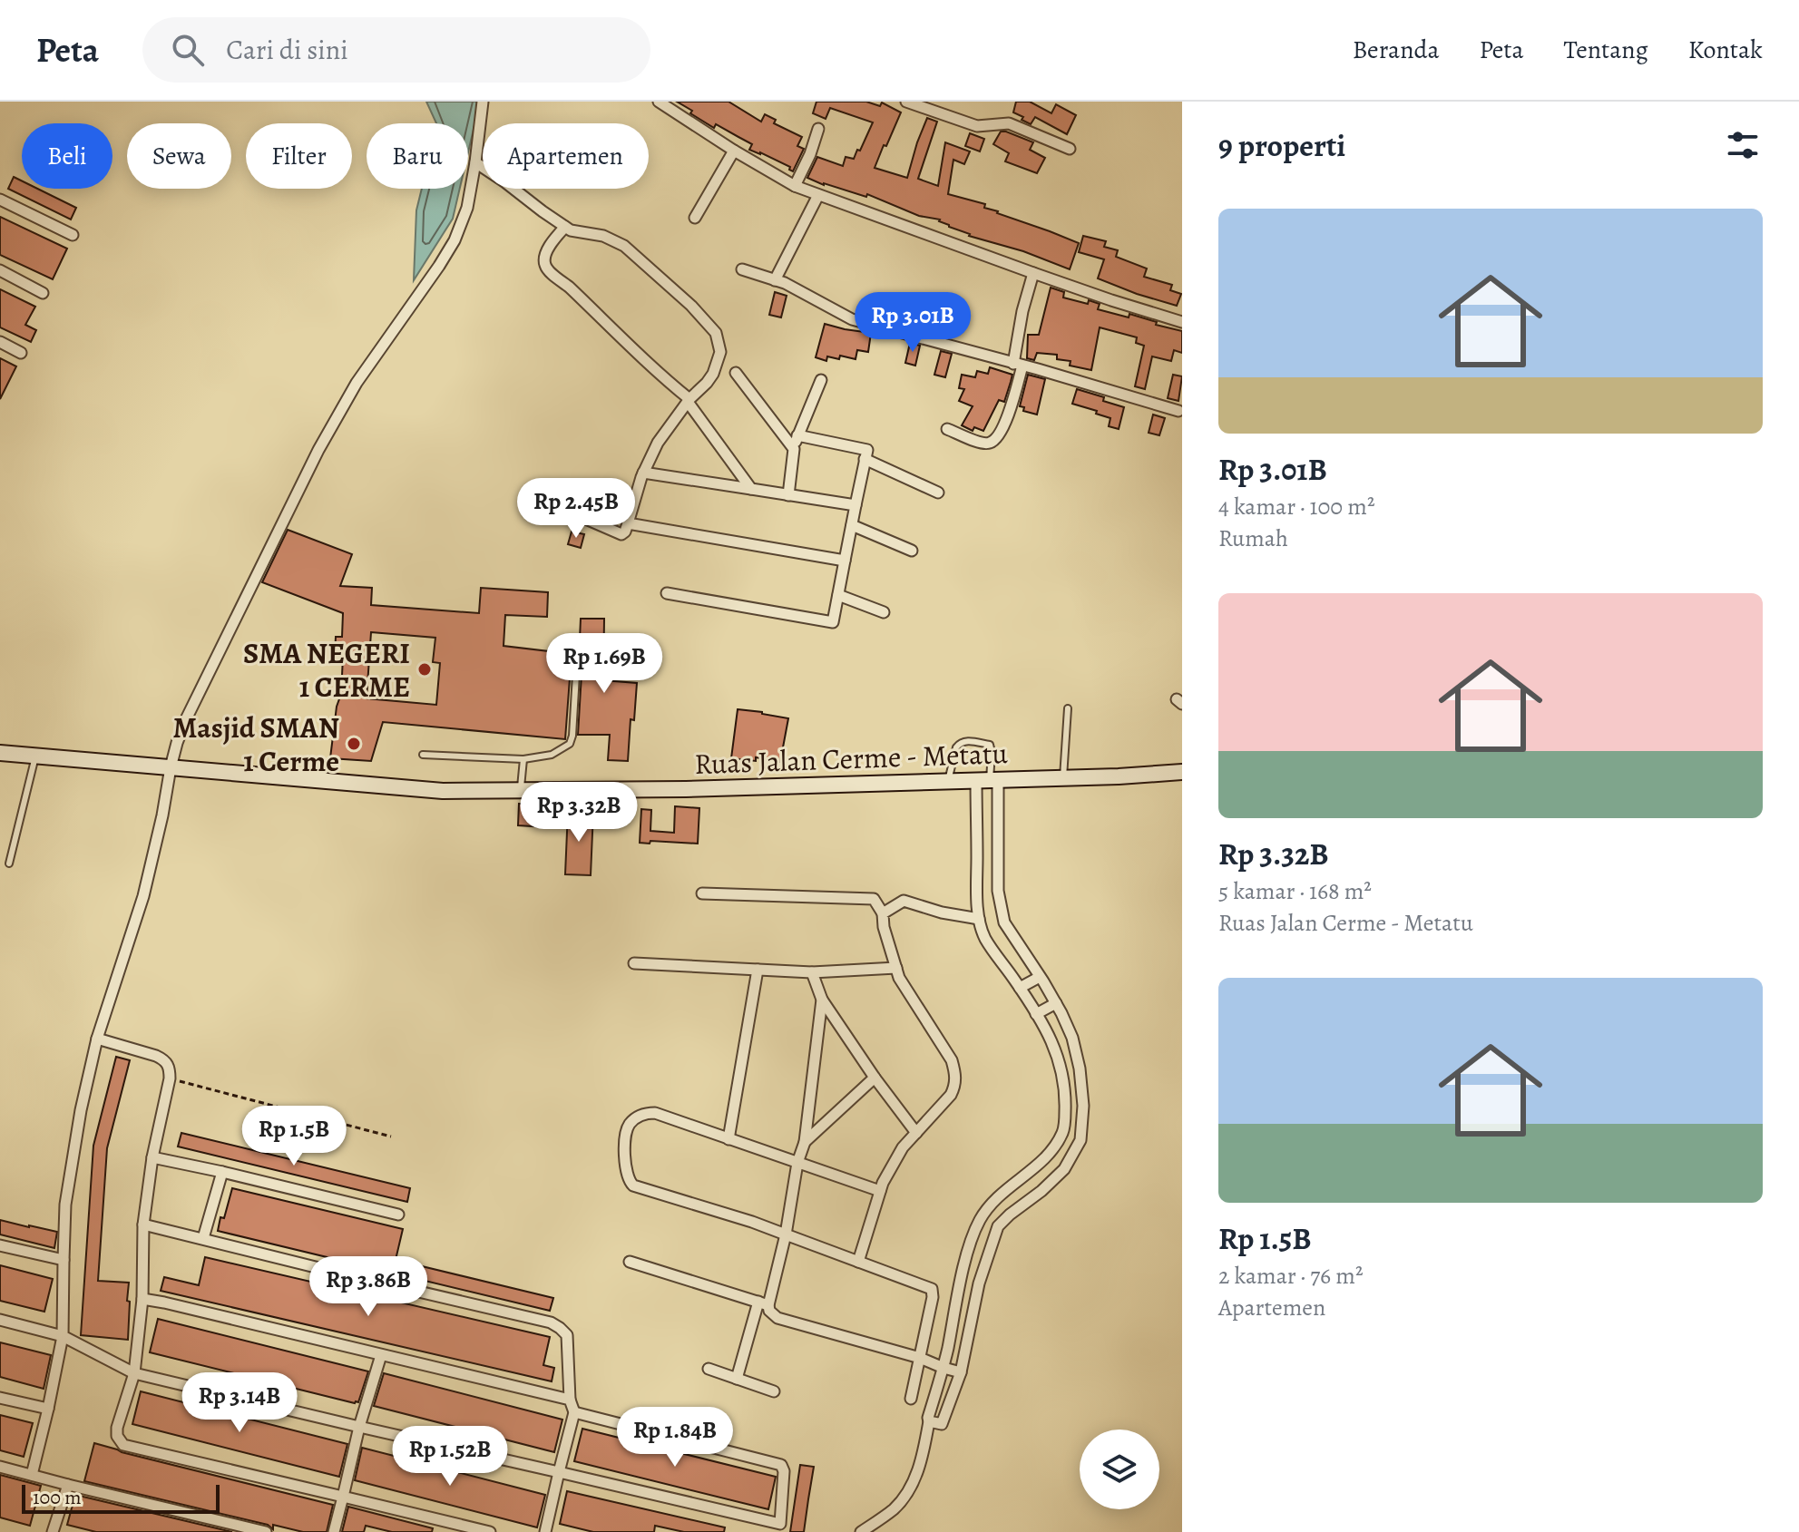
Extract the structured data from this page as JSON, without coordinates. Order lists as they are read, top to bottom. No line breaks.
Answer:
{"streets":{"main road":["Ruas Jalan Cerme - Metatu"]},"places":["SMA NEGERI 1 CERME","Masjid SMAN 1 Cerme"],"scale_bar":"100 m","page":{"header":"Peta","search":"Cari di sini","nav":["Beranda","Peta","Tentang","Kontak"],"heading":"9 properti","chip":["Beli","Sewa","Filter","Baru","Apartemen"],"list":[{"name":"Rp 3.01B","note":"4 kamar · 100 m² · Rumah"},{"name":"Rp 3.32B","note":"5 kamar · 168 m² · Ruas Jalan Cerme - Metatu"},{"name":"Rp 1.5B","note":"2 kamar · 76 m² · Apartemen"}],"price":["Rp 3.01B","Rp 2.45B","Rp 1.69B","Rp 3.32B","Rp 1.5B","Rp 3.86B","Rp 3.14B","Rp 1.84B","Rp 1.52B"],"scale":"100 m"}}
